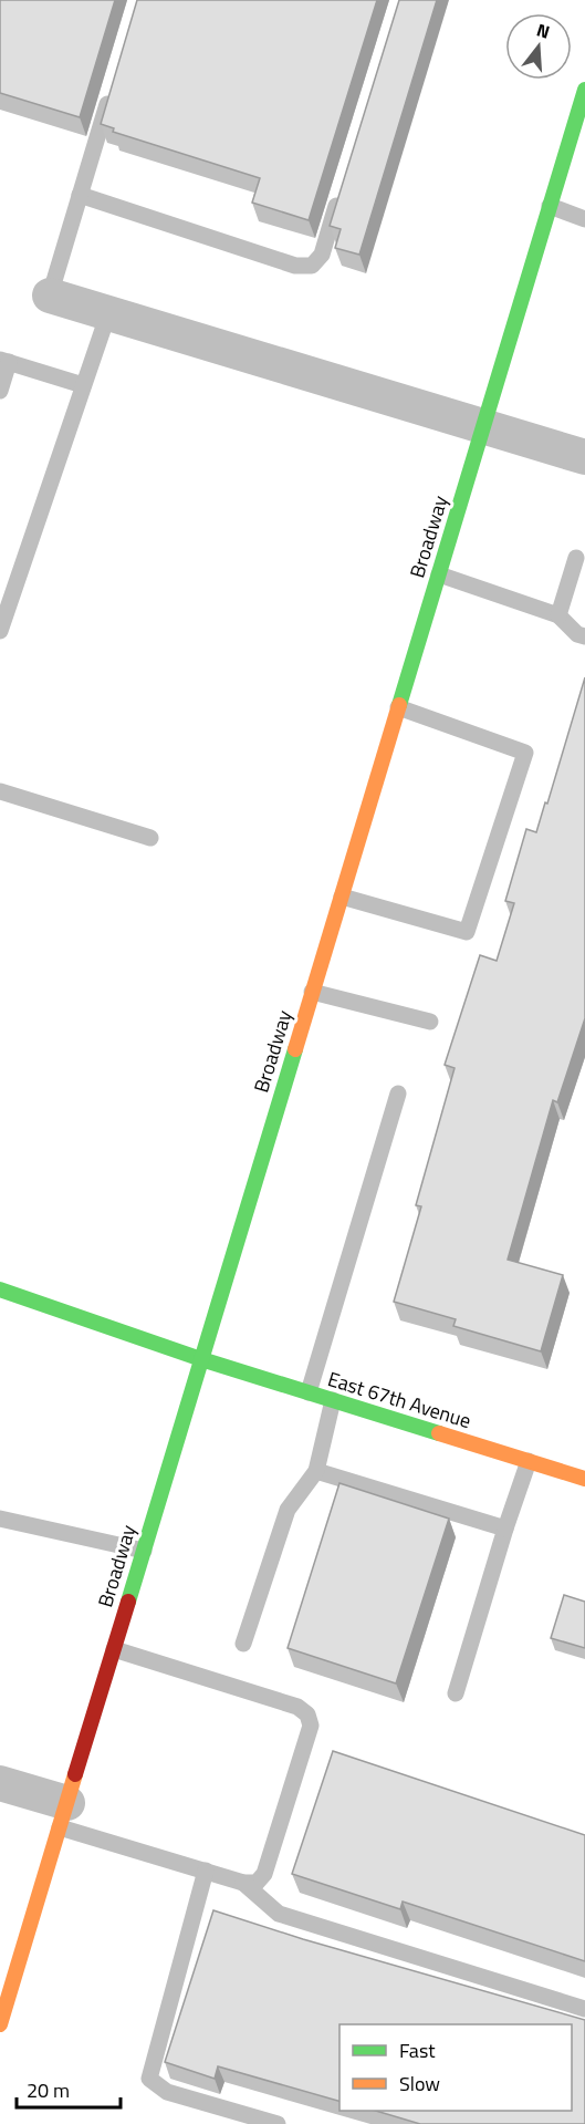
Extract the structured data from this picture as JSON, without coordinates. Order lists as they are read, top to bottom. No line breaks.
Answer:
{"streets":{"main road":["Broadway","East 67th Avenue"]},"crossings":[["Broadway","East 67th Avenue"]],"legend":["Fast","Slow"],"scale_bar":"20 m","north":"top"}
